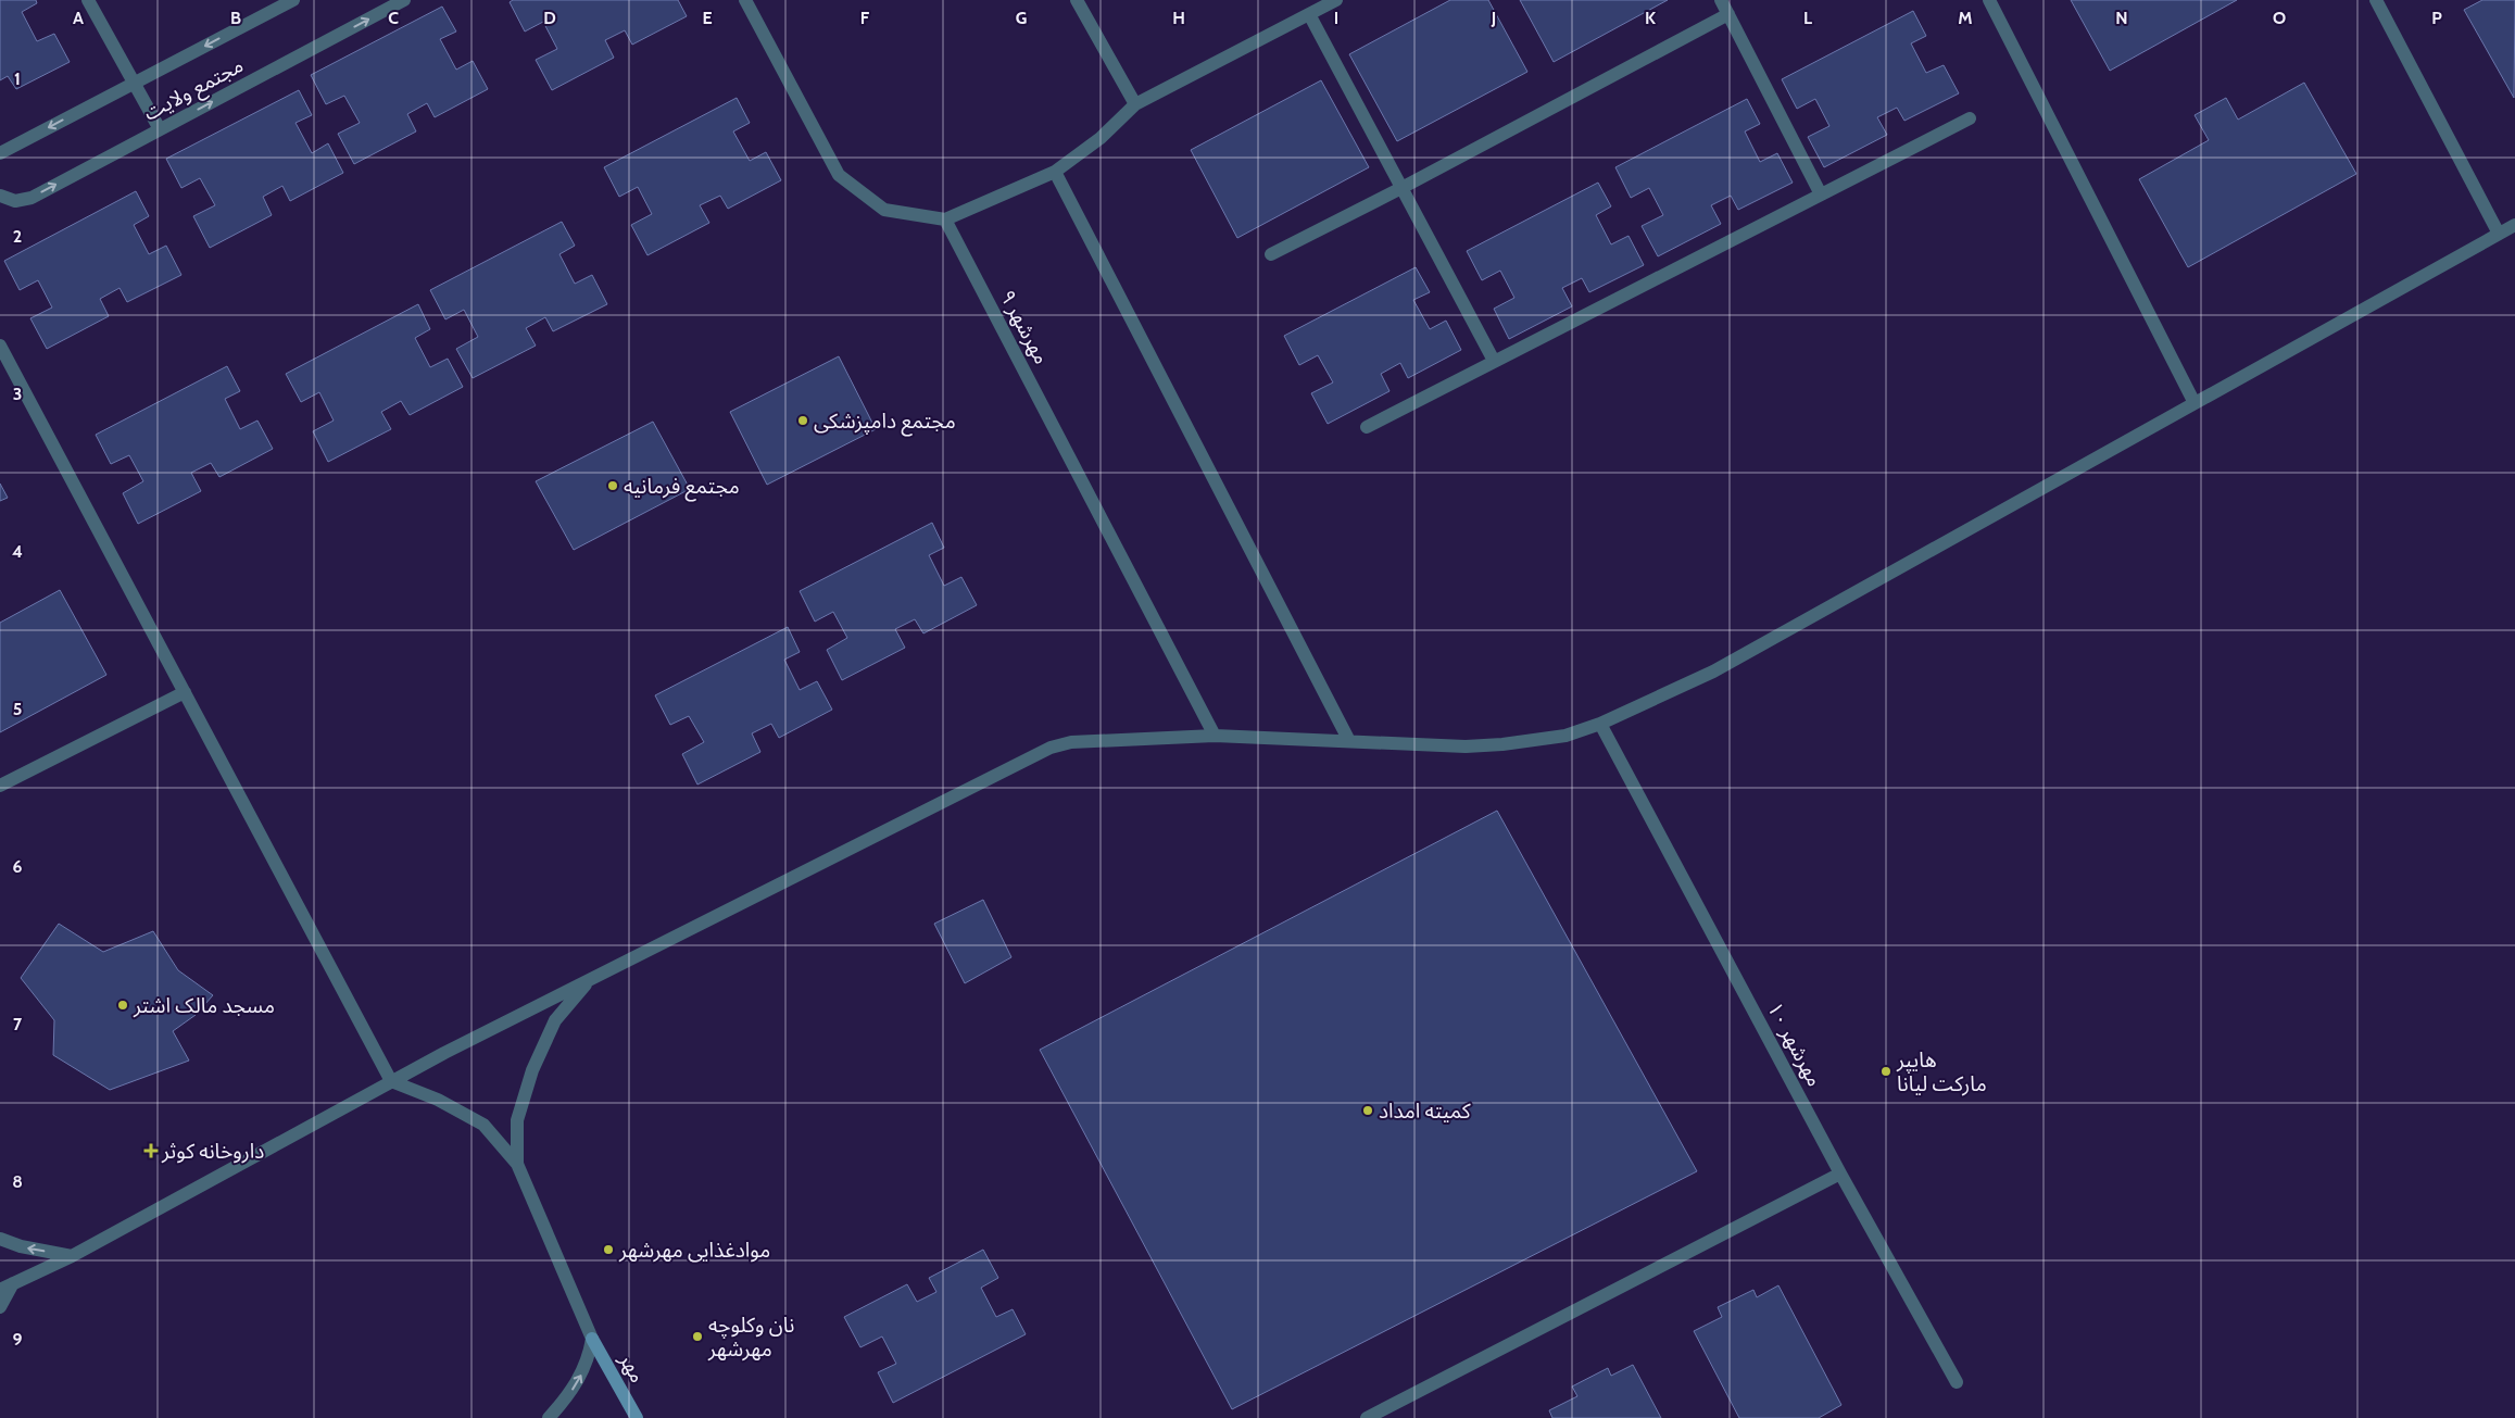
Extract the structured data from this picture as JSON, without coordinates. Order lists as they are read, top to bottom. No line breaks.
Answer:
{"streets":{"street":["مجتمع ولایت","مهرشهر ۹","مهرشهر ۱۰","مهر"]},"places":{"other":["مجتمع دامپزشکی","مجتمع فرمانیه","مسجد مالک اشتر","هایپر مارکت لیانا","کمیته امداد","موادغذایی مهرشهر","نان وکلوچه مهرشهر"],"health":["داروخانه کوثر"]},"grid":{"columns":["A","B","C","D","E","F","G","H","I","J","K","L","M","N","O","P"],"rows":["1","2","3","4","5","6","7","8","9"]}}
